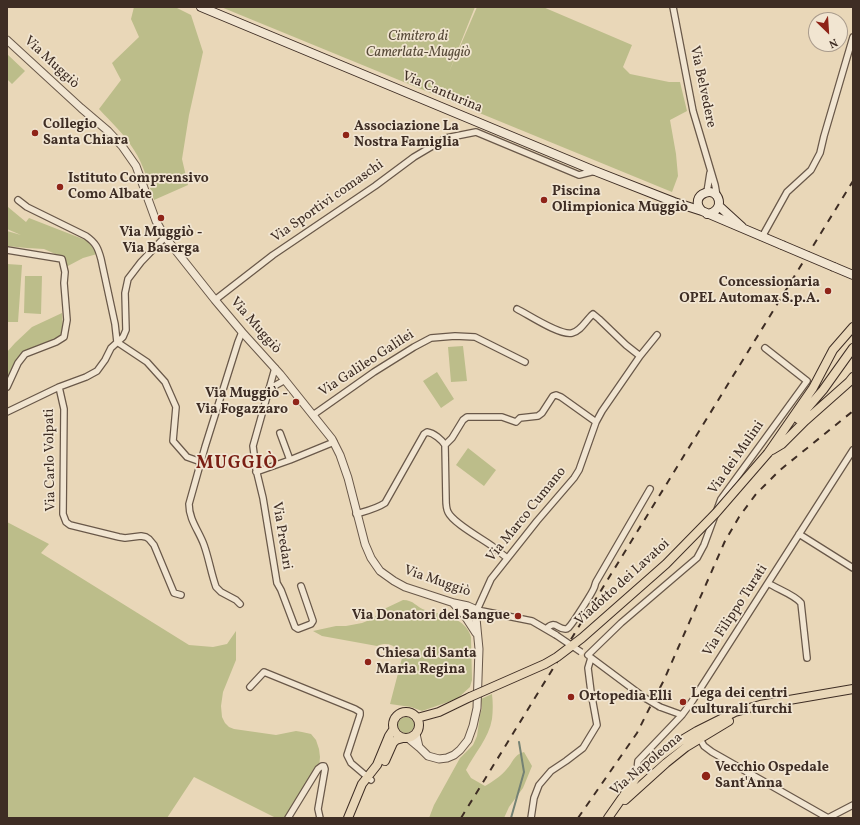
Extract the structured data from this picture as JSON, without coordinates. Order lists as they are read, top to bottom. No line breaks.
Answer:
{"streets":{"main road":["Via Canturina","Viadotto dei Lavatoi","Via Napoleona"],"street":["Via Muggiò","Via Belvedere","Via Sportivi comaschi","Via Galileo Galilei","Via dei Mulini","Via Carlo Volpati","Via Marco Cumano","Via Predari","Via Filippo Turati"]},"crossings":[["Via Muggiò","Via Sportivi comaschi"],["Via Muggiò","Via Galileo Galilei"],["Via Muggiò","Via Marco Cumano"],["Via Muggiò","Via Predari"],["Via Belvedere","Via Canturina"],["Via Canturina","Via Sportivi comaschi"],["Via Filippo Turati","Via Napoleona"]],"districts":["MUGGIÒ"],"parks":["Cimitero di Camerlata-Muggiò"],"places":["Collegio Santa Chiara","Associazione La Nostra Famiglia","Istituto Comprensivo Como Albate","Piscina Olimpionica Muggiò","Via Muggiò - Via Baserga","Concessionaria OPEL Automax S.p.A.","Via Muggiò - Via Fogazzaro","Via Donatori del Sangue","Chiesa di Santa Maria Regina","Ortopedia Elli","Lega dei centri culturali turchi","Vecchio Ospedale Sant'Anna"],"north":"bottom right"}
